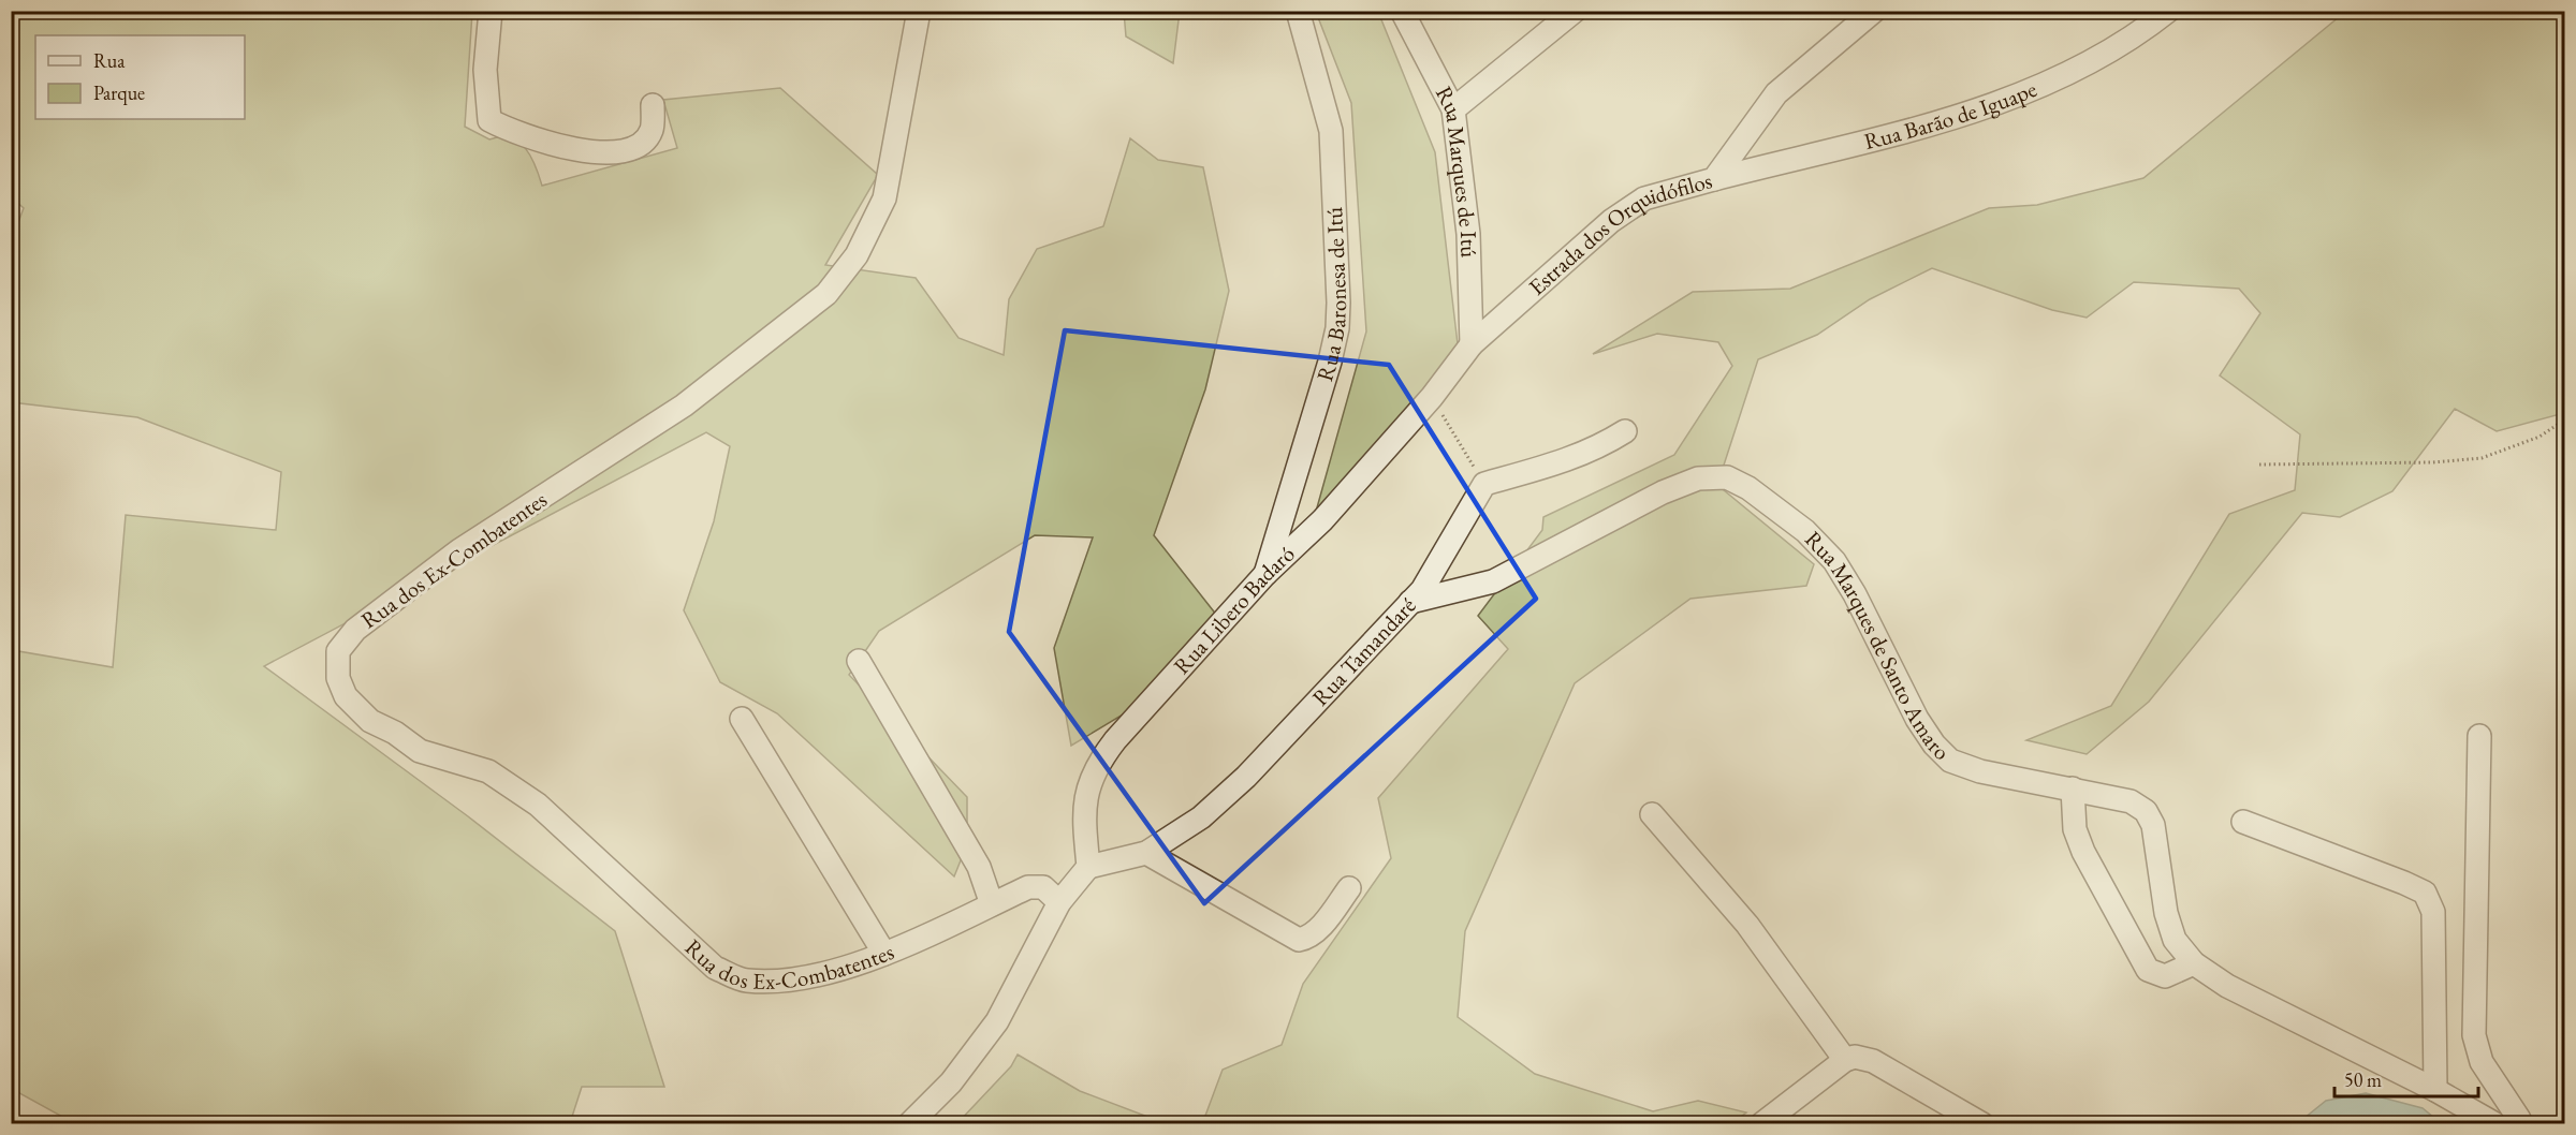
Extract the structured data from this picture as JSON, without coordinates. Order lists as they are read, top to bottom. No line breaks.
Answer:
{"streets":{"street":["Rua Barão de Iguape","Rua Marques de Itú","Estrada dos Orquidófilos","Rua Baronesa de Itú","Rua dos Ex-Combatentes","Rua Libero Badaró","Rua Marques de Santo Amaro","Rua Tamandaré"]},"crossings":[["Rua Barão de Iguape","Estrada dos Orquidófilos"],["Rua Marques de Itú","Estrada dos Orquidófilos"],["Rua Marques de Itú","Rua Libero Badaró"],["Estrada dos Orquidófilos","Rua Libero Badaró"],["Rua Baronesa de Itú","Rua Libero Badaró"],["Rua Libero Badaró","Rua Tamandaré"],["Rua Marques de Santo Amaro","Rua Tamandaré"]],"legend":["Rua","Parque"],"scale_bar":"50 m"}
